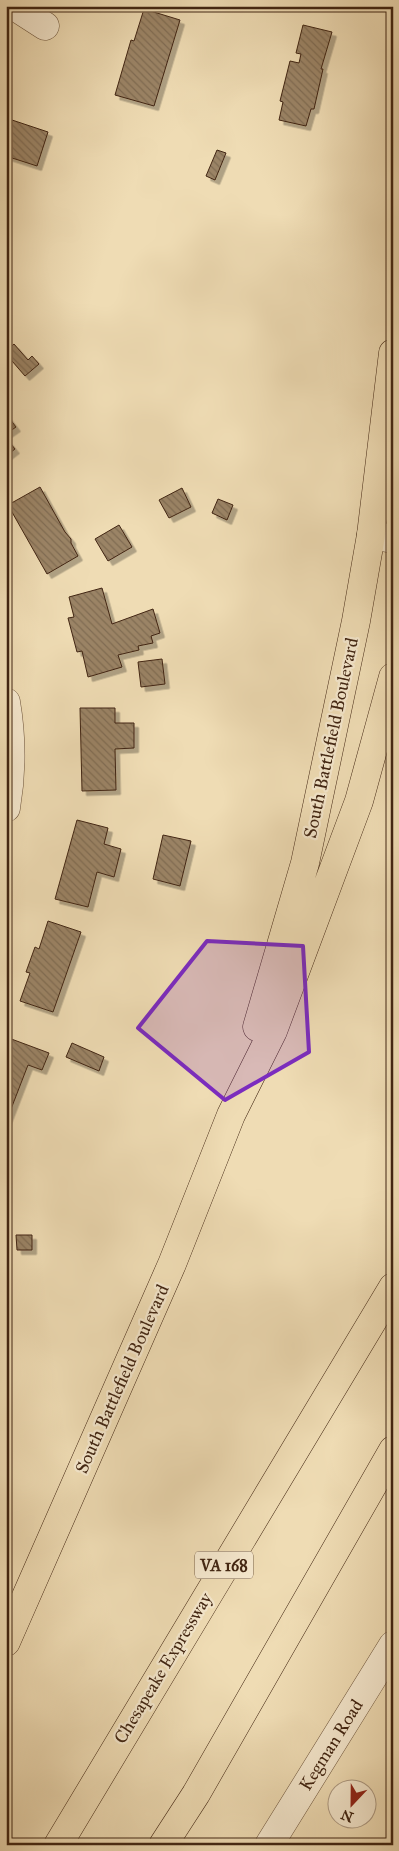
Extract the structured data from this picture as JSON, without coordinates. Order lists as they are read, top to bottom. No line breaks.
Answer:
{"streets":{"main road":["South Battlefield Boulevard","VA 168","Chesapeake Expressway"],"street":["Kegman Road"]},"north":"bottom"}
